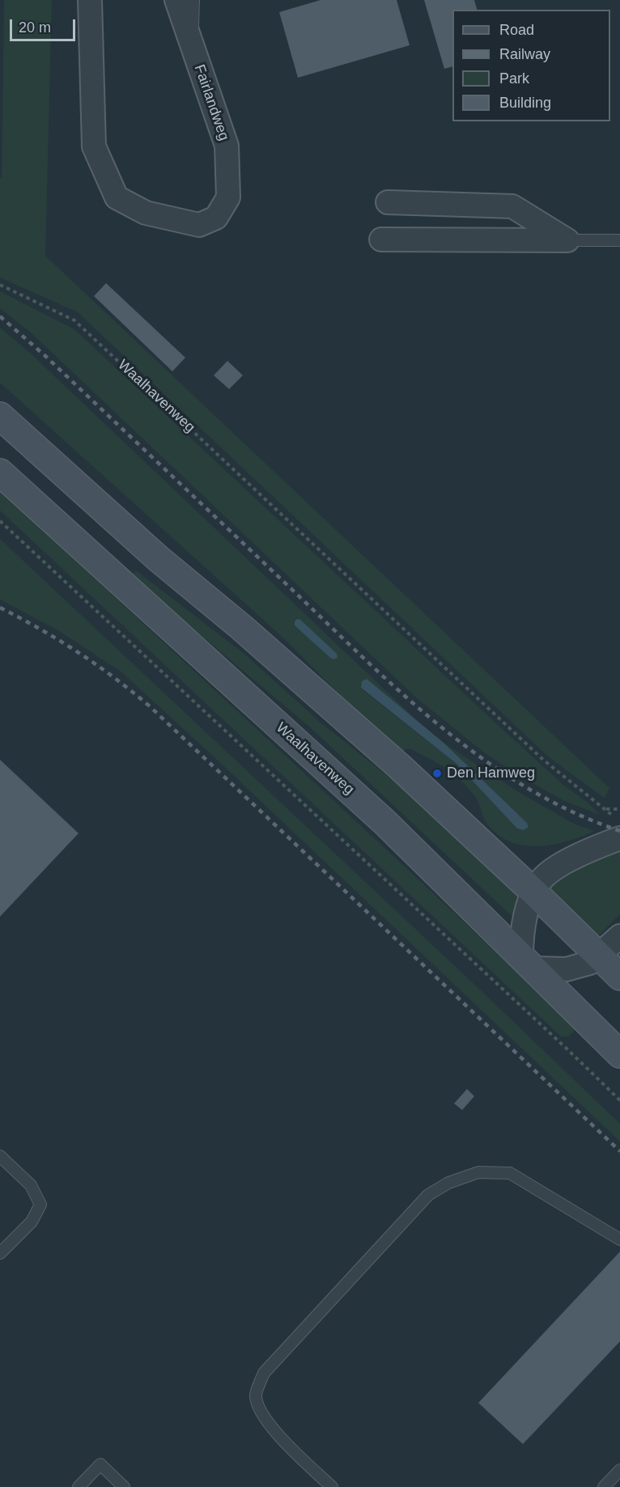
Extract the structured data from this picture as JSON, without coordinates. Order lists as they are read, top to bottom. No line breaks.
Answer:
{"streets":{"street":["Fairlandweg","Waalhavenweg"]},"places":["Den Hamweg"],"legend":["Road","Railway","Park","Building"],"scale_bar":"20 m"}
